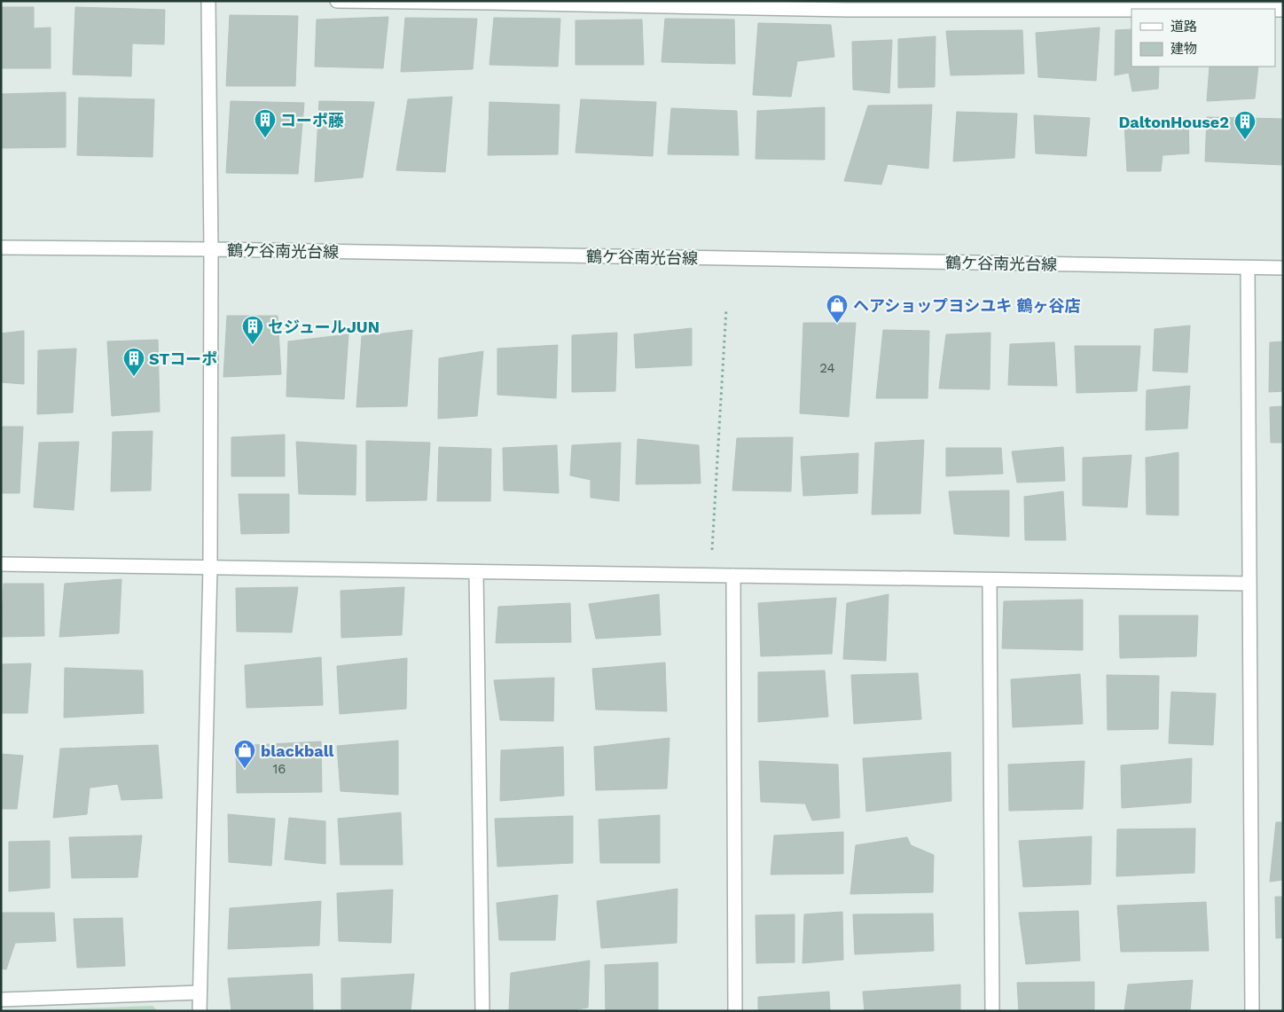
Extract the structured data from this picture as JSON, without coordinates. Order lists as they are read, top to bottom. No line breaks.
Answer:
{"streets":{"street":["鶴ケ谷南光台線"]},"places":{"building":["コーポ藤","DaltonHouse2","セジュールJUN","STコーポ"],"shop":["ヘアショップヨシユキ 鶴ヶ谷店","blackball"]},"house_numbers":["24","16"],"legend":["道路","建物"]}
